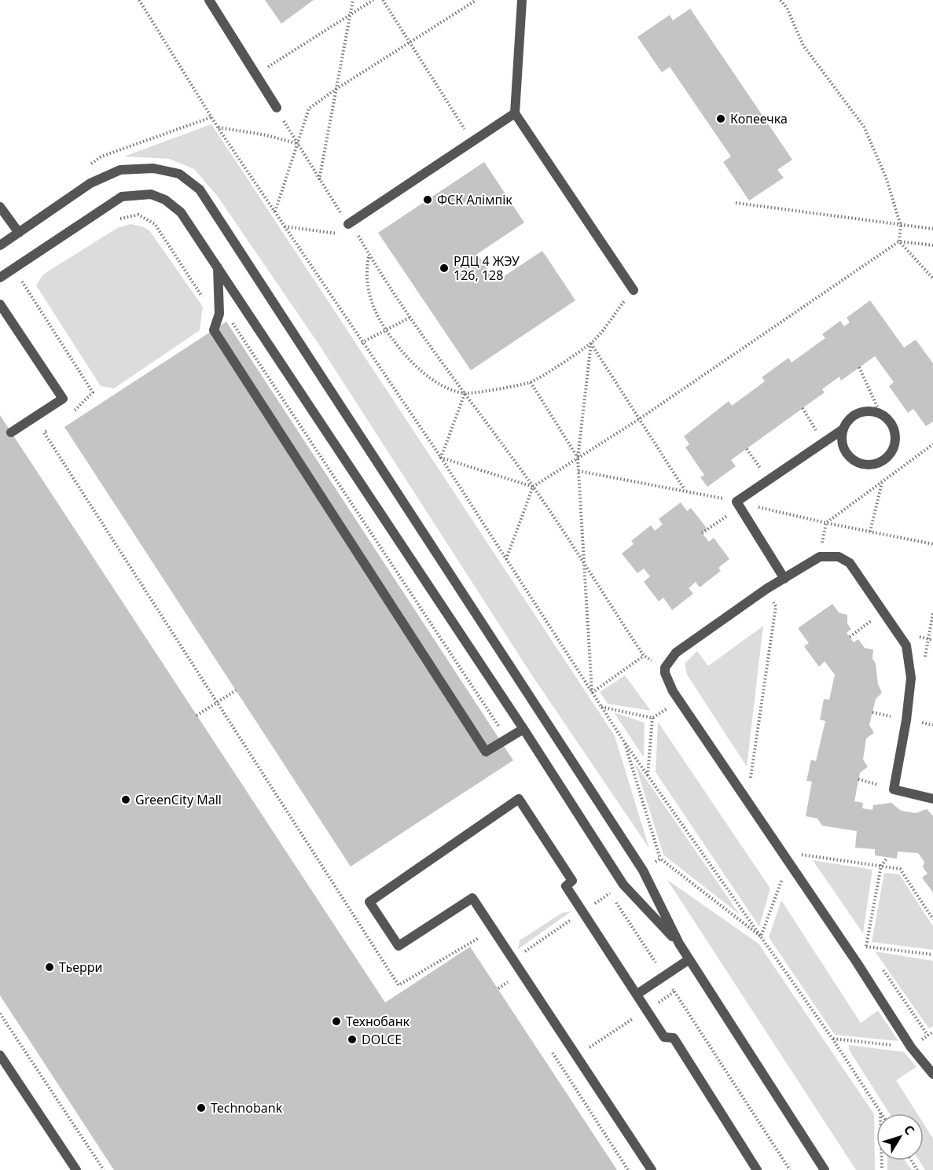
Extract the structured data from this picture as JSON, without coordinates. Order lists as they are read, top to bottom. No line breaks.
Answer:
{"places":["Копеечка","ФСК Алімпік","РДЦ 4 ЖЭУ 126, 128","GreenCity Mall","Тьерри","Технобанк","DOLCE","Technobank"],"north":"top right"}
